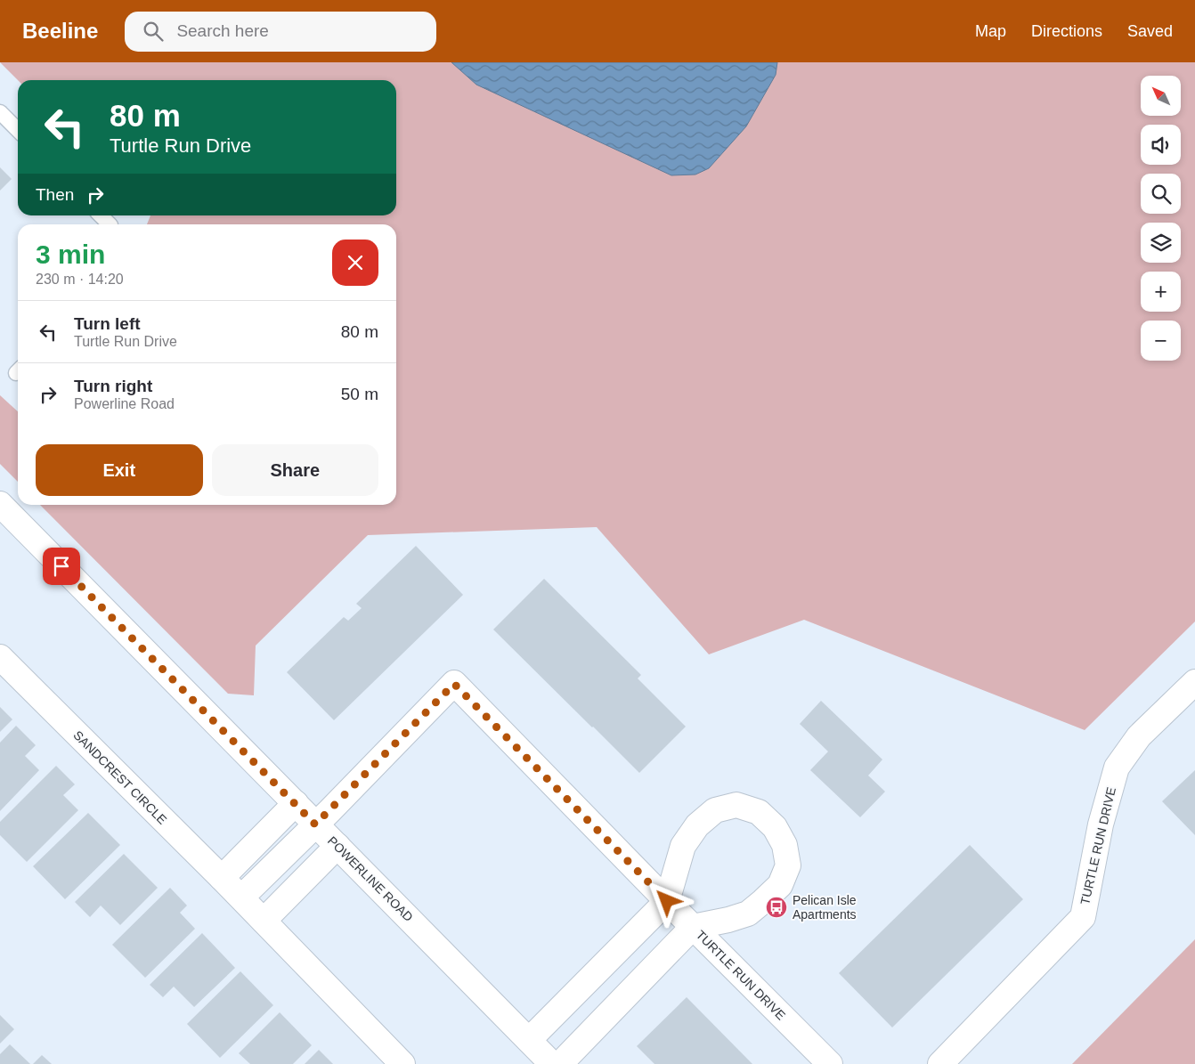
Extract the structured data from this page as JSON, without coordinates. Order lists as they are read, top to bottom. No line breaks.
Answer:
{"streets":{"street":["SANDCREST CIRCLE","TURTLE RUN DRIVE","POWERLINE ROAD"]},"crossings":[["TURTLE RUN DRIVE","POWERLINE ROAD"]],"places":{"bus stop":["Pelican Isle Apartments"]},"north":"top left","page":{"header":"Beeline","search":"Search here","nav":["Map","Directions","Saved"],"map_buttons":["+","−"],"turn":["80 m","Turtle Run Drive"],"then":"Then","heading":["3 min","230 m · 14:20"],"list":[{"name":"Turn left","note":"Turtle Run Drive","value":"80 m"},{"name":"Turn right","note":"Powerline Road","value":"50 m"}],"buttons":["Exit","Share"]}}
